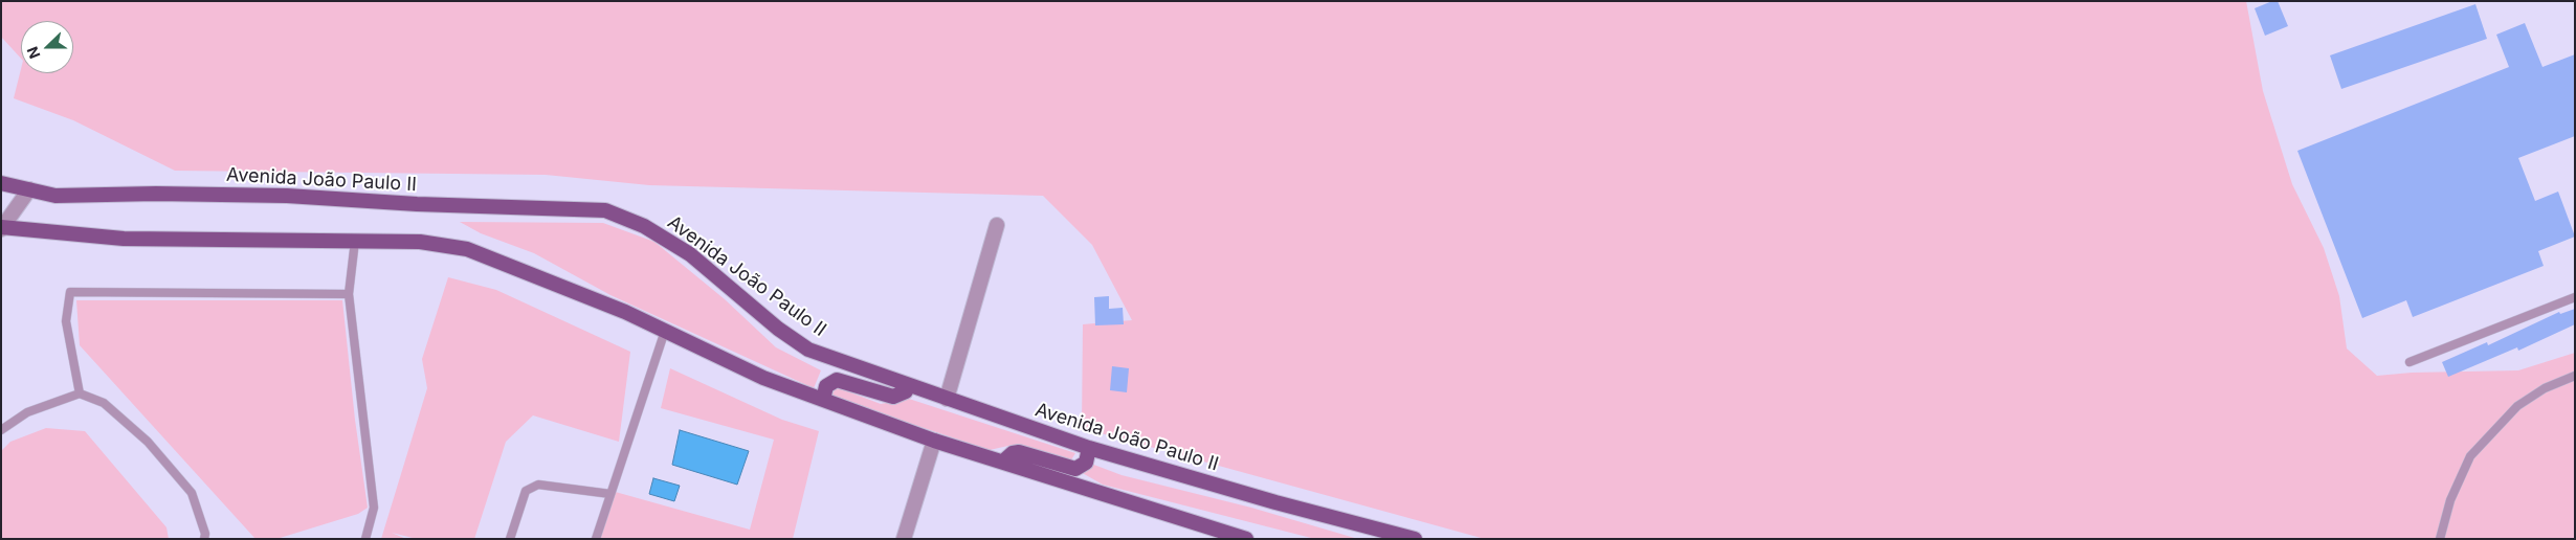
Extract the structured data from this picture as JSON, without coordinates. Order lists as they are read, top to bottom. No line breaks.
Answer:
{"streets":{"main road":["Avenida João Paulo II"]},"north":"left"}
